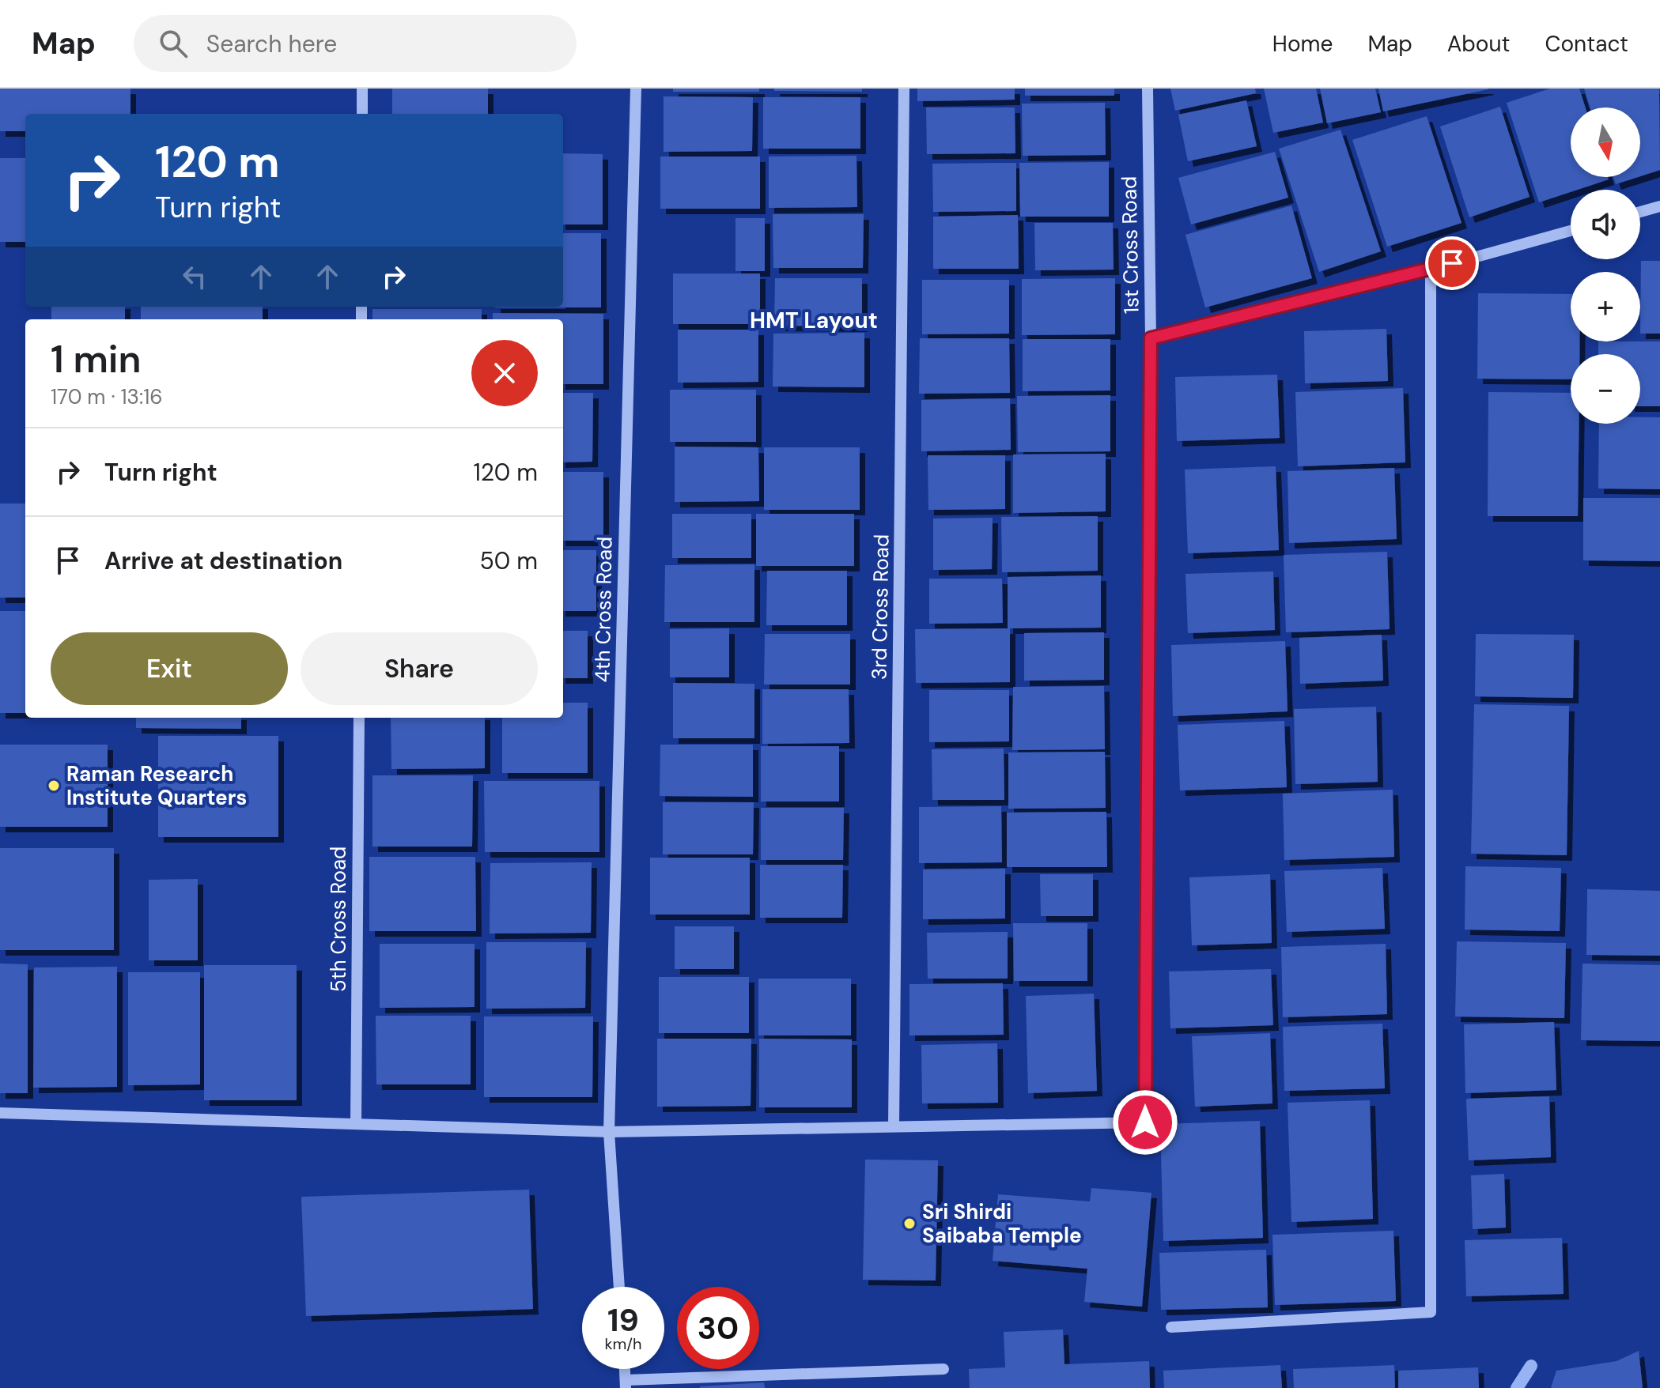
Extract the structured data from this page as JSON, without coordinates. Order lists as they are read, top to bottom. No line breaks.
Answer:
{"streets":{"street":["1st Cross Road","3rd Cross Road","4th Cross Road","5th Cross Road"]},"crossings":[["1st Cross Road","3rd Cross Road"]],"districts":["HMT Layout"],"places":["Raman Research Institute Quarters","Sri Shirdi Saibaba Temple"],"north":"bottom","page":{"header":"Map","search":"Search here","nav":["Home","Map","About","Contact"],"map_buttons":["+","−"],"turn":["120 m","Turn right"],"heading":["1 min","170 m · 13:16"],"list":[{"name":"Turn right","value":"120 m"},{"name":"Arrive at destination","value":"50 m"}],"buttons":["Exit","Share"],"speed":"19 km/h","limit":"30"}}
